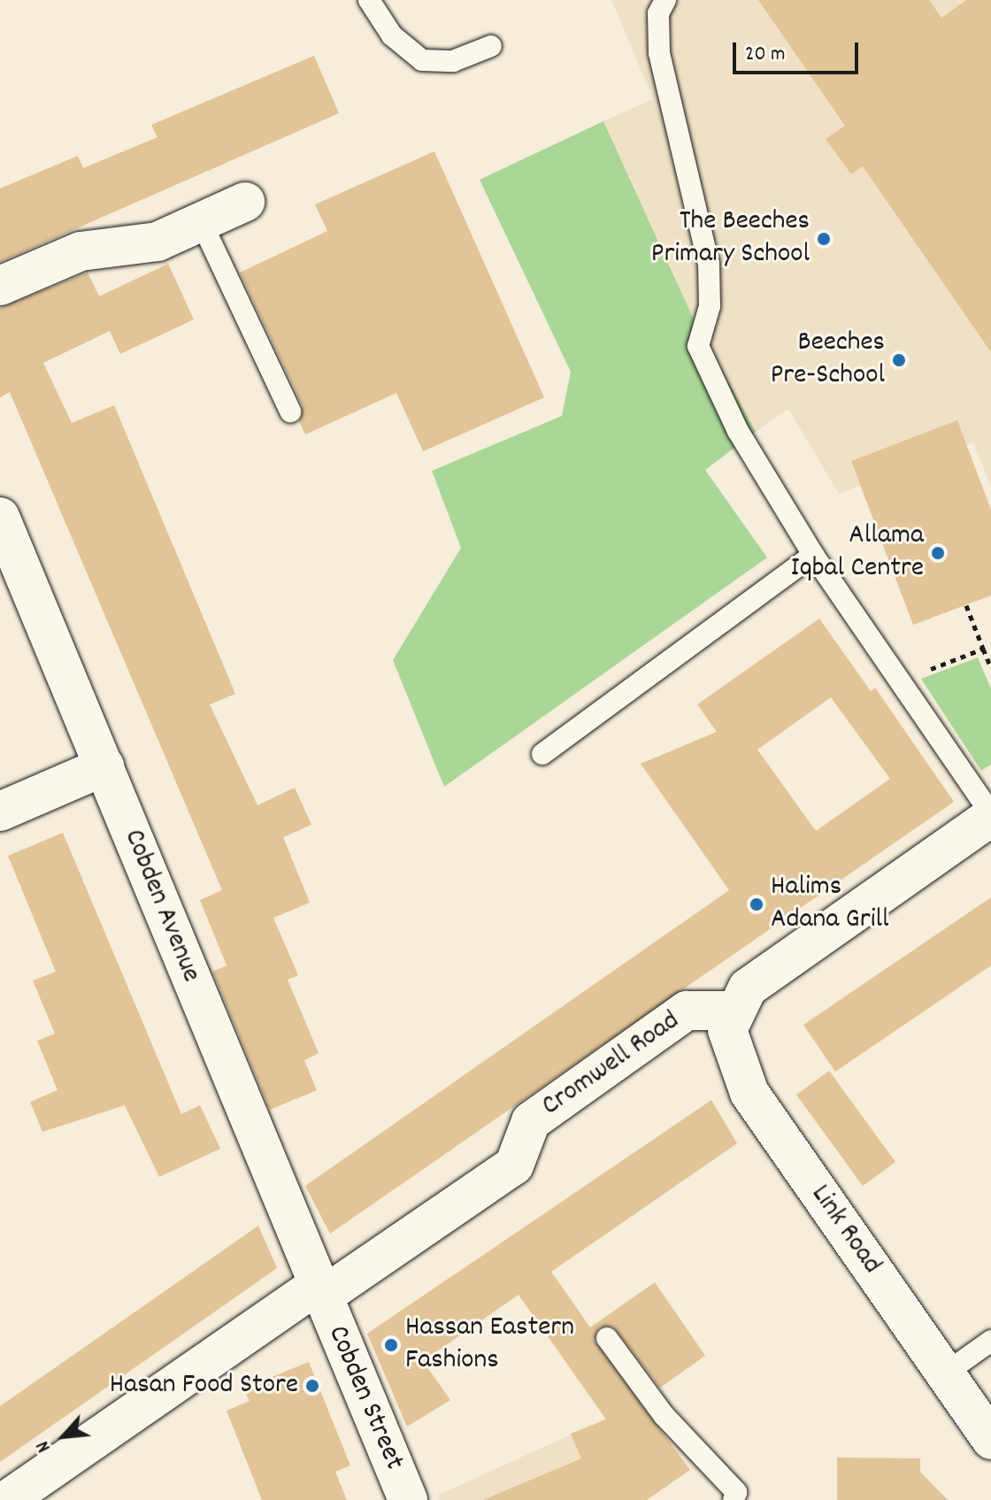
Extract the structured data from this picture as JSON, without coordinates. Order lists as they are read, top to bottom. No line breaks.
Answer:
{"streets":{"street":["Cobden Avenue","Cromwell Road","Link Road","Cobden Street"]},"crossings":[["Cobden Avenue","Cromwell Road"],["Cobden Avenue","Cobden Street"],["Cromwell Road","Link Road"],["Cromwell Road","Cobden Street"]],"places":["The Beeches Primary School","Beeches Pre-School","Allama Iqbal Centre","Halims Adana Grill","Hassan Eastern Fashions","Hasan Food Store"],"scale_bar":"20 m","north":"bottom left"}
